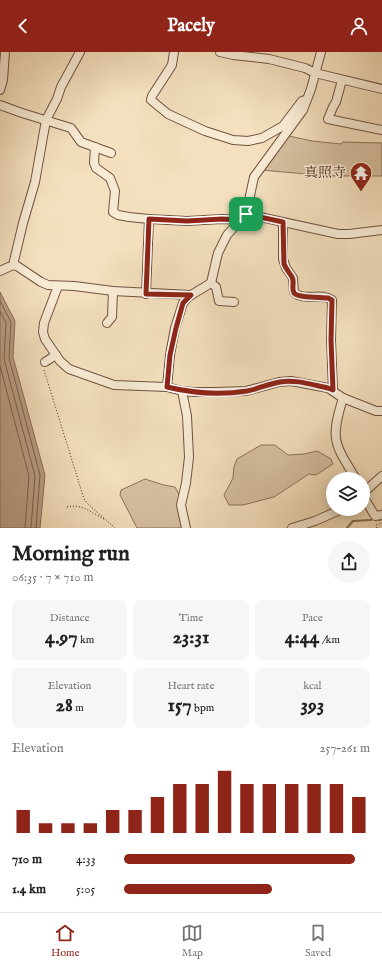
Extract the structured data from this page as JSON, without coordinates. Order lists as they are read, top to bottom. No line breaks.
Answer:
{"places":{"temple":["真照寺"]},"page":{"header":"Pacely","heading":["Morning run","06:35 · 7 × 710 m"],"stats":[["Distance","4.97 km"],["Time","23:31"],["Pace","4:44 /km"],["Elevation","28 m"],["Heart rate","157 bpm"],["kcal","393"]],"chart":["Elevation","257–261 m"],"list":[{"name":"710 m","note":"4:33"},{"name":"1.4 km","note":"5:05"}],"tabs":["Home","Map","Saved"]}}
